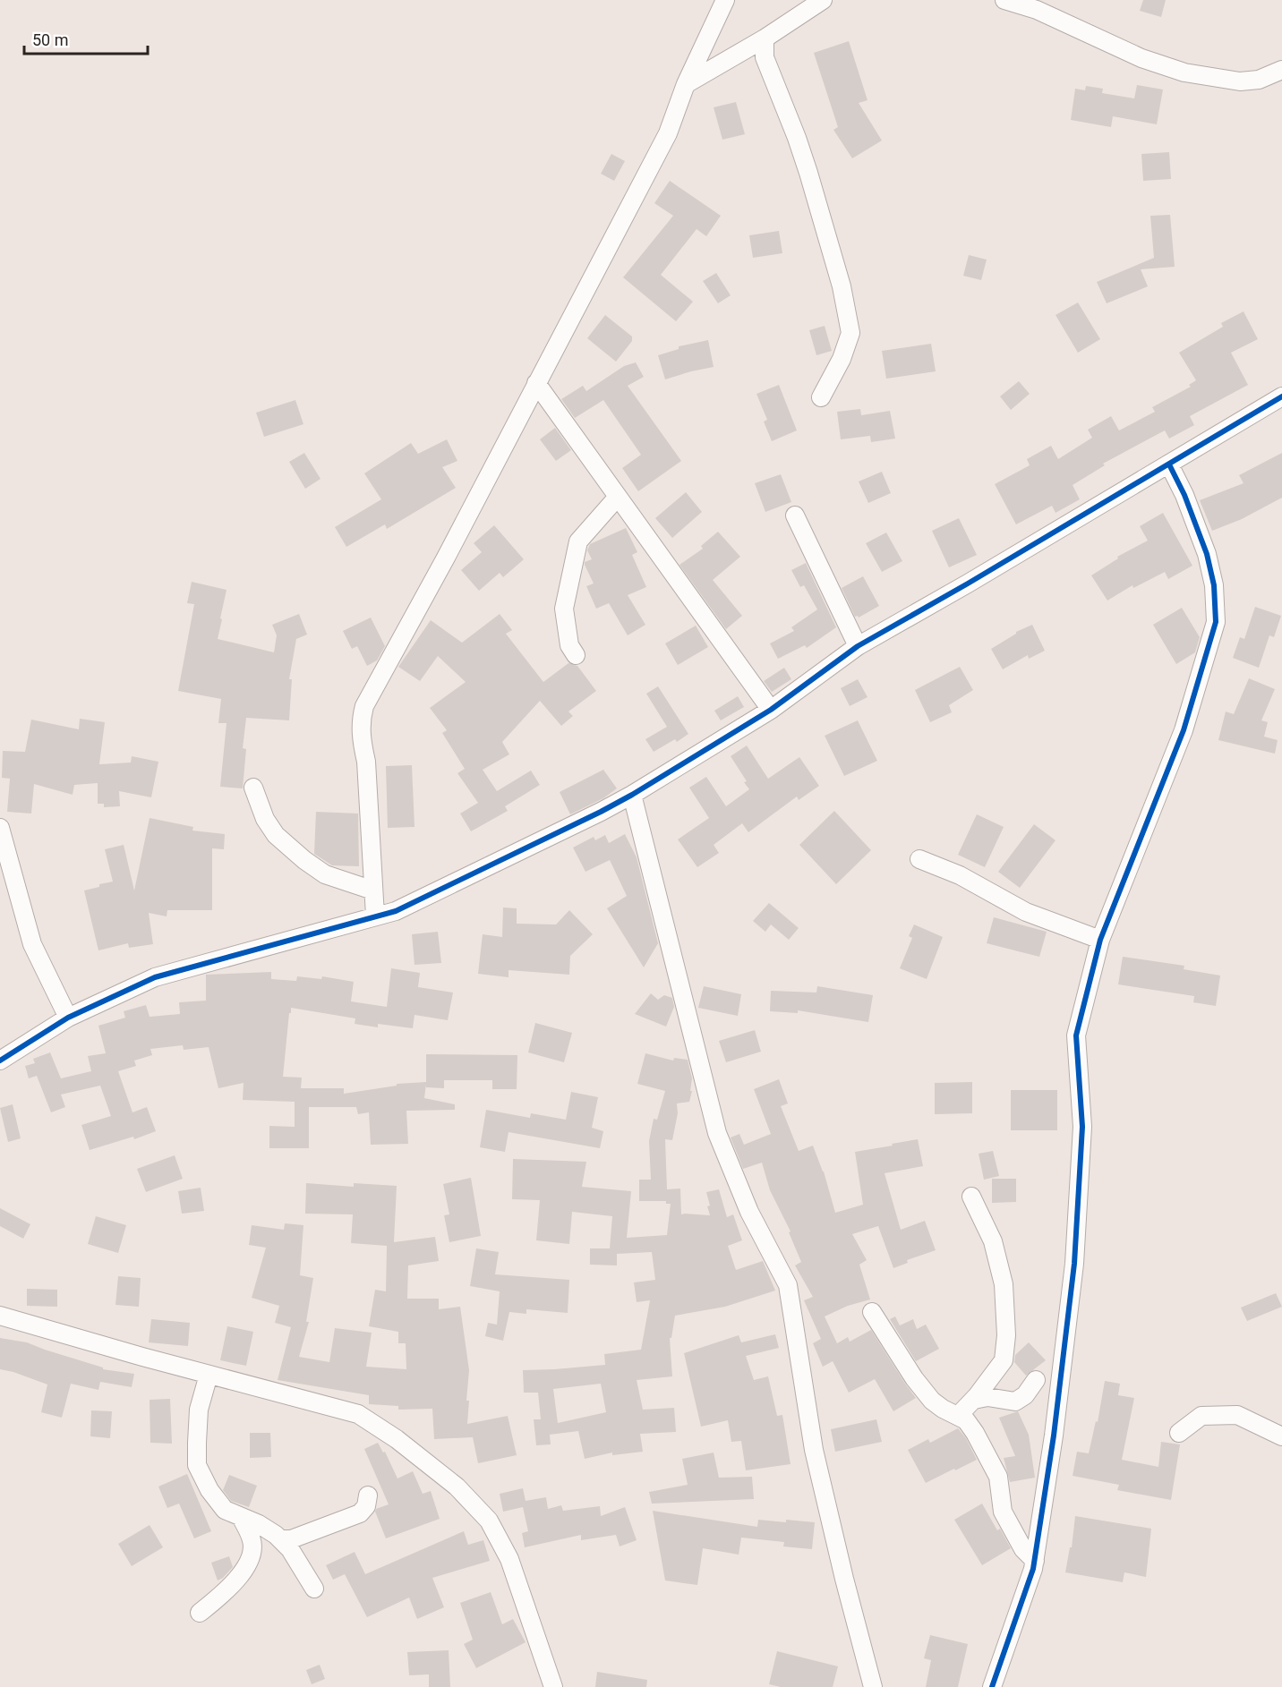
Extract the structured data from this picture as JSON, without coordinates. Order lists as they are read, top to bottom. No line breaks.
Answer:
{"scale_bar":"50 m"}
